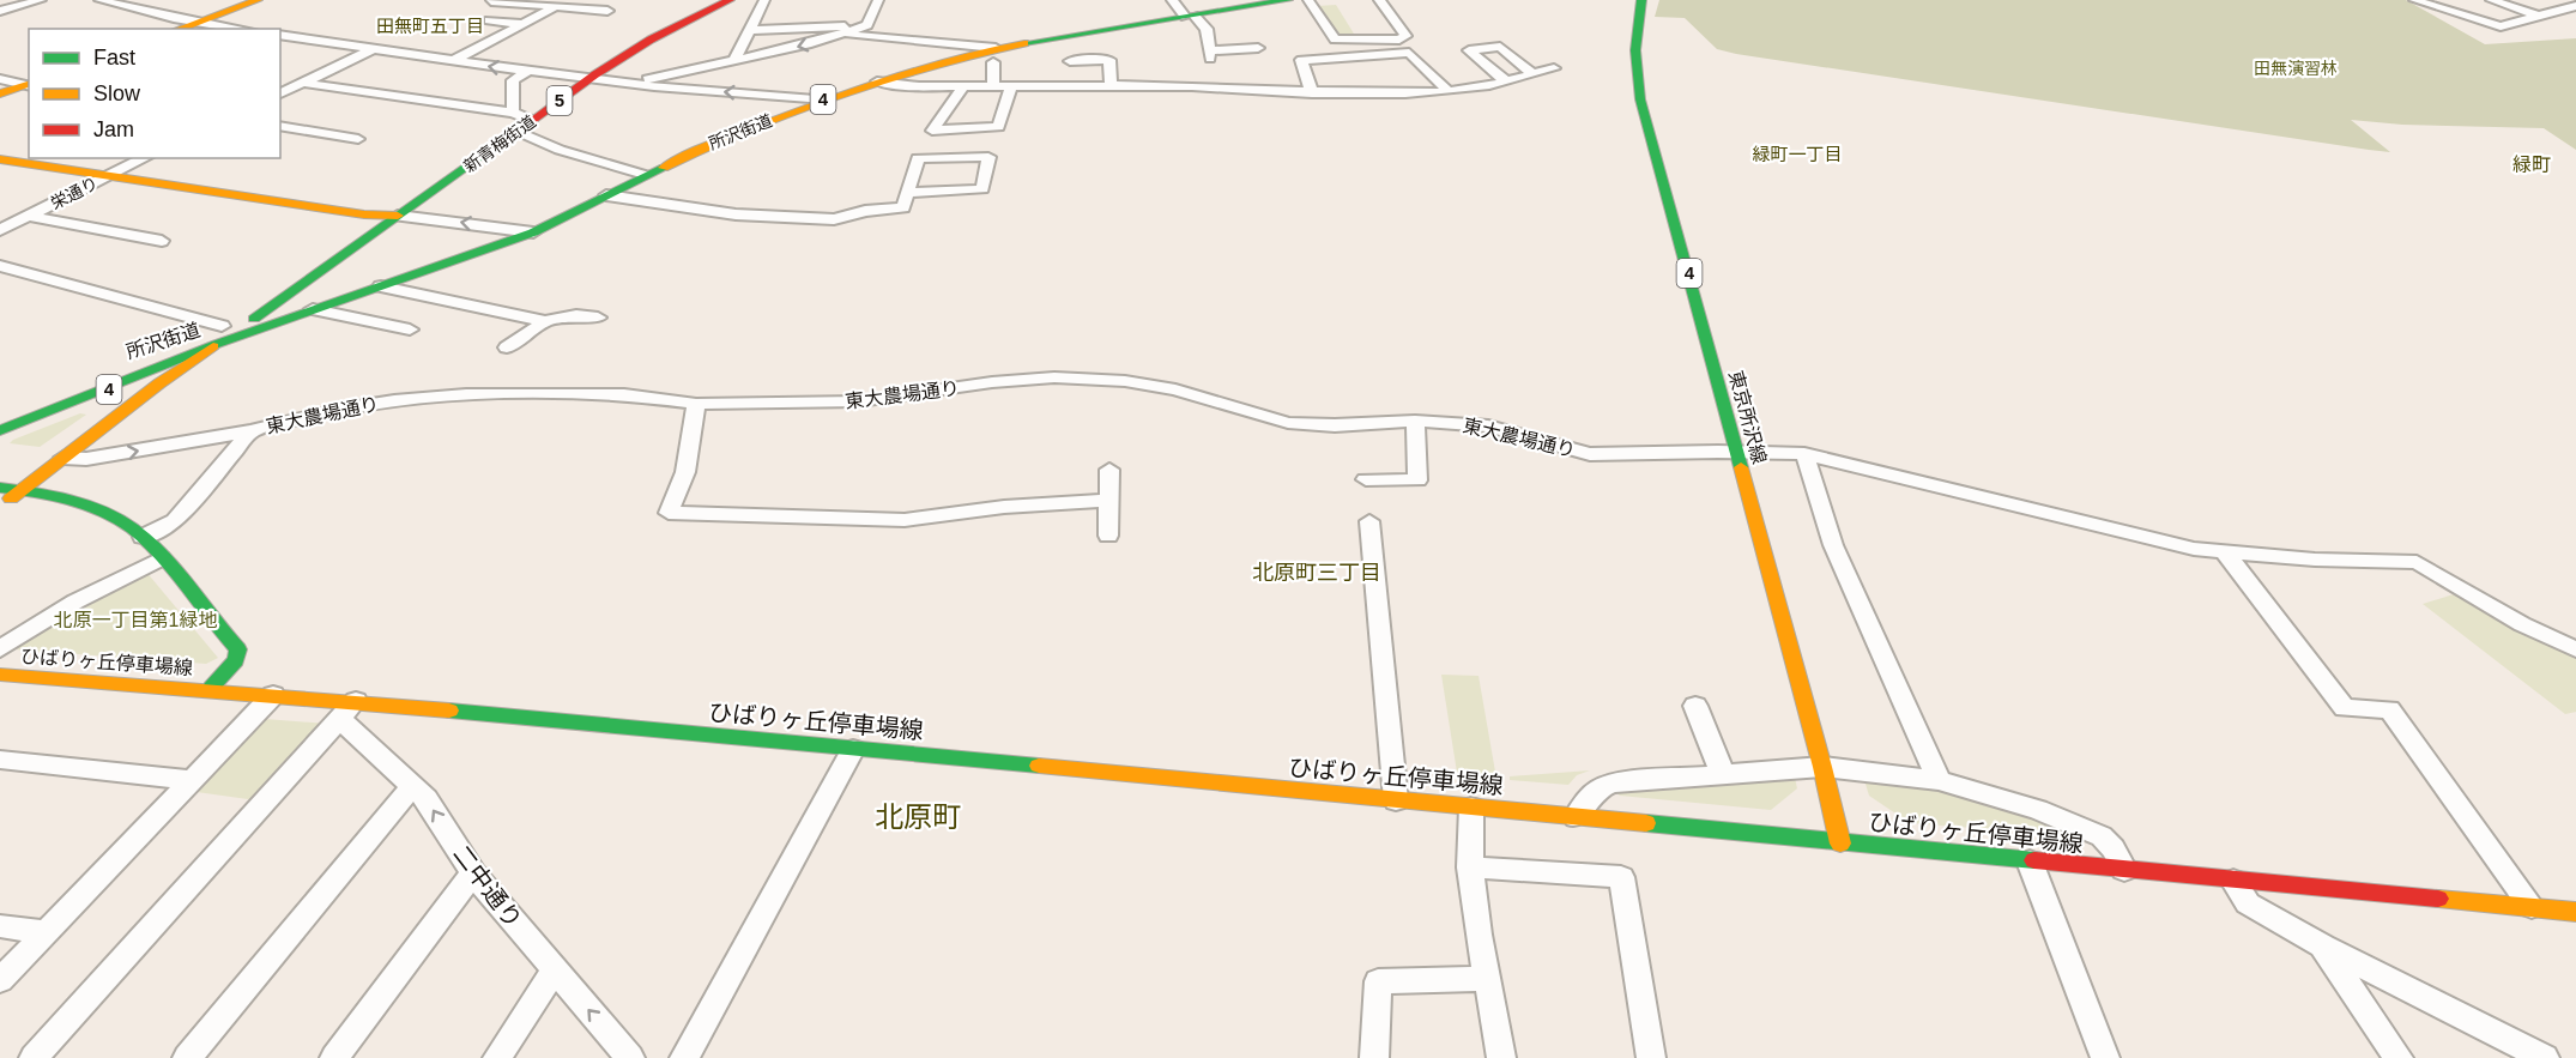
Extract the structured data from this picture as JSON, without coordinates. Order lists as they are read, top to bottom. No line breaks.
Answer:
{"streets":{"main road":["4","5","所沢街道","新青梅街道","東京所沢線","ひばりヶ丘停車場線"],"street":["栄通り","東大農場通り","二中通り"]},"crossings":[["所沢街道","新青梅街道"],["新青梅街道","東大農場通り"],["新青梅街道","ひばりヶ丘停車場線"],["東大農場通り","東京所沢線"],["東京所沢線","ひばりヶ丘停車場線"],["ひばりヶ丘停車場線","二中通り"]],"one_way":["二中通り"],"districts":["田無町五丁目","緑町一丁目","緑町","北原町三丁目","北原町"],"parks":["田無演習林","北原一丁目第1緑地"],"legend":["Fast","Slow","Jam"]}
